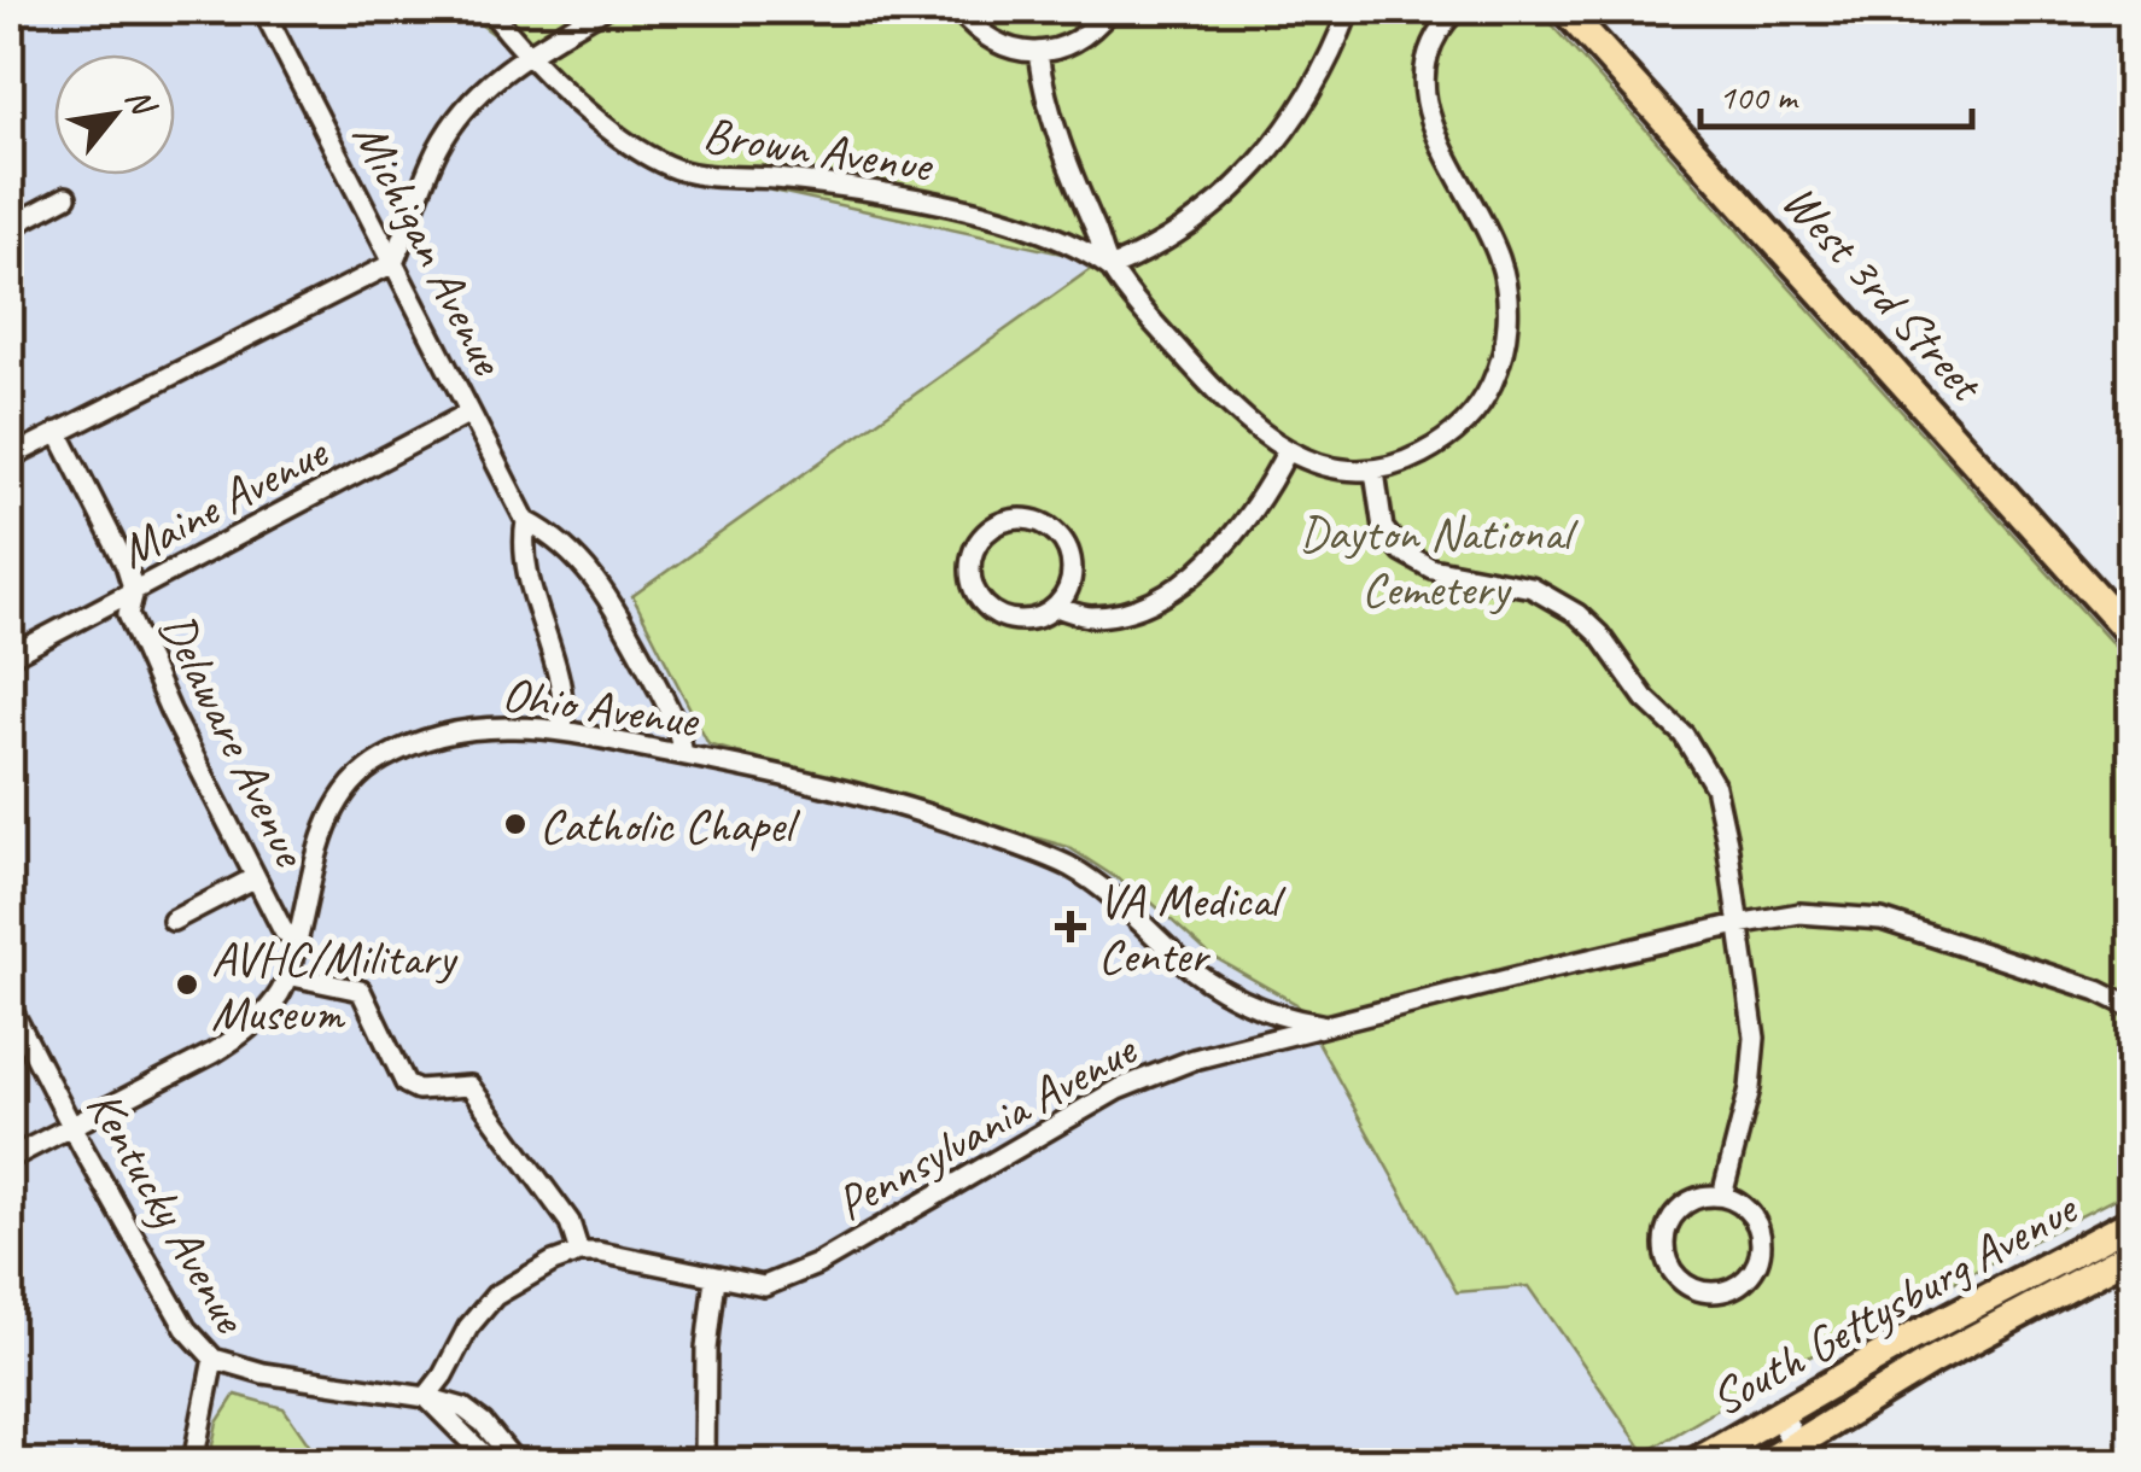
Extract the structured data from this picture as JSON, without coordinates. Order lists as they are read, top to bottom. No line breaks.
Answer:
{"streets":{"main road":["West 3rd Street","South Gettysburg Avenue"],"street":["Brown Avenue","Michigan Avenue","Maine Avenue","Ohio Avenue","Delaware Avenue","Pennsylvania Avenue","Kentucky Avenue"]},"crossings":[["Michigan Avenue","Maine Avenue"],["Michigan Avenue","Ohio Avenue"],["Maine Avenue","Delaware Avenue"],["Ohio Avenue","Delaware Avenue"],["Ohio Avenue","Pennsylvania Avenue"],["Ohio Avenue","Kentucky Avenue"]],"parks":["Dayton National Cemetery"],"places":{"other":["Catholic Chapel","AVHC/Military Museum"],"health":["VA Medical Center"]},"scale_bar":"100 m","north":"top right"}
